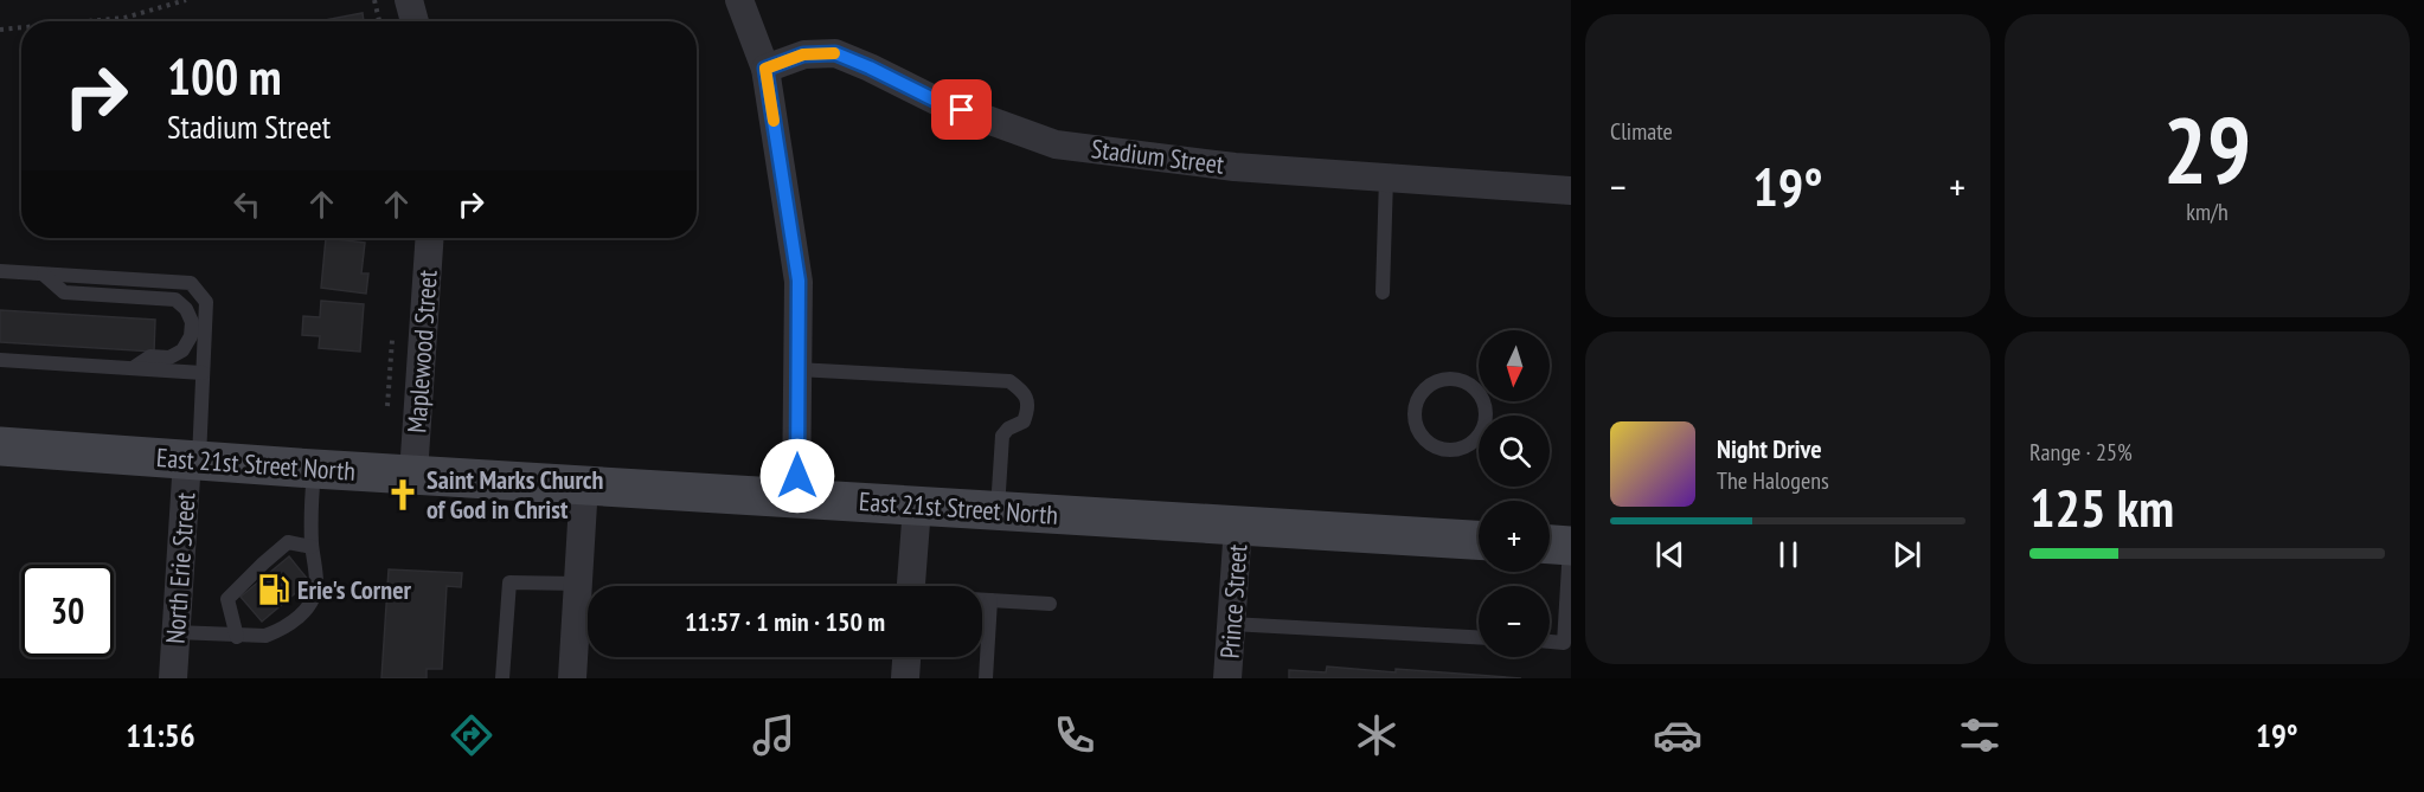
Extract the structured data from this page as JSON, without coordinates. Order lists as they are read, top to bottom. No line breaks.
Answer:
{"streets":{"main road":["East 21st Street North"],"street":["Stadium Street","Maplewood Street","North Erie Street","Prince Street"]},"crossings":[["Maplewood Street","East 21st Street North"],["East 21st Street North","North Erie Street"],["East 21st Street North","Prince Street"]],"places":{"church":["Saint Marks Church of God in Christ"],"fuel station":["Erie's Corner"]},"north":"bottom","page":{"tile":["Climate",["29","km/h"],["Range · 25%","125 km"]],"turn":["100 m","Stadium Street"],"heat":["−","19°","+"],"map_buttons":["+","−"],"song":["Night Drive","The Halogens"],"limit":"30","trip":"11:57 · 1 min · 150 m","tabs":["11:56","19°"]}}
